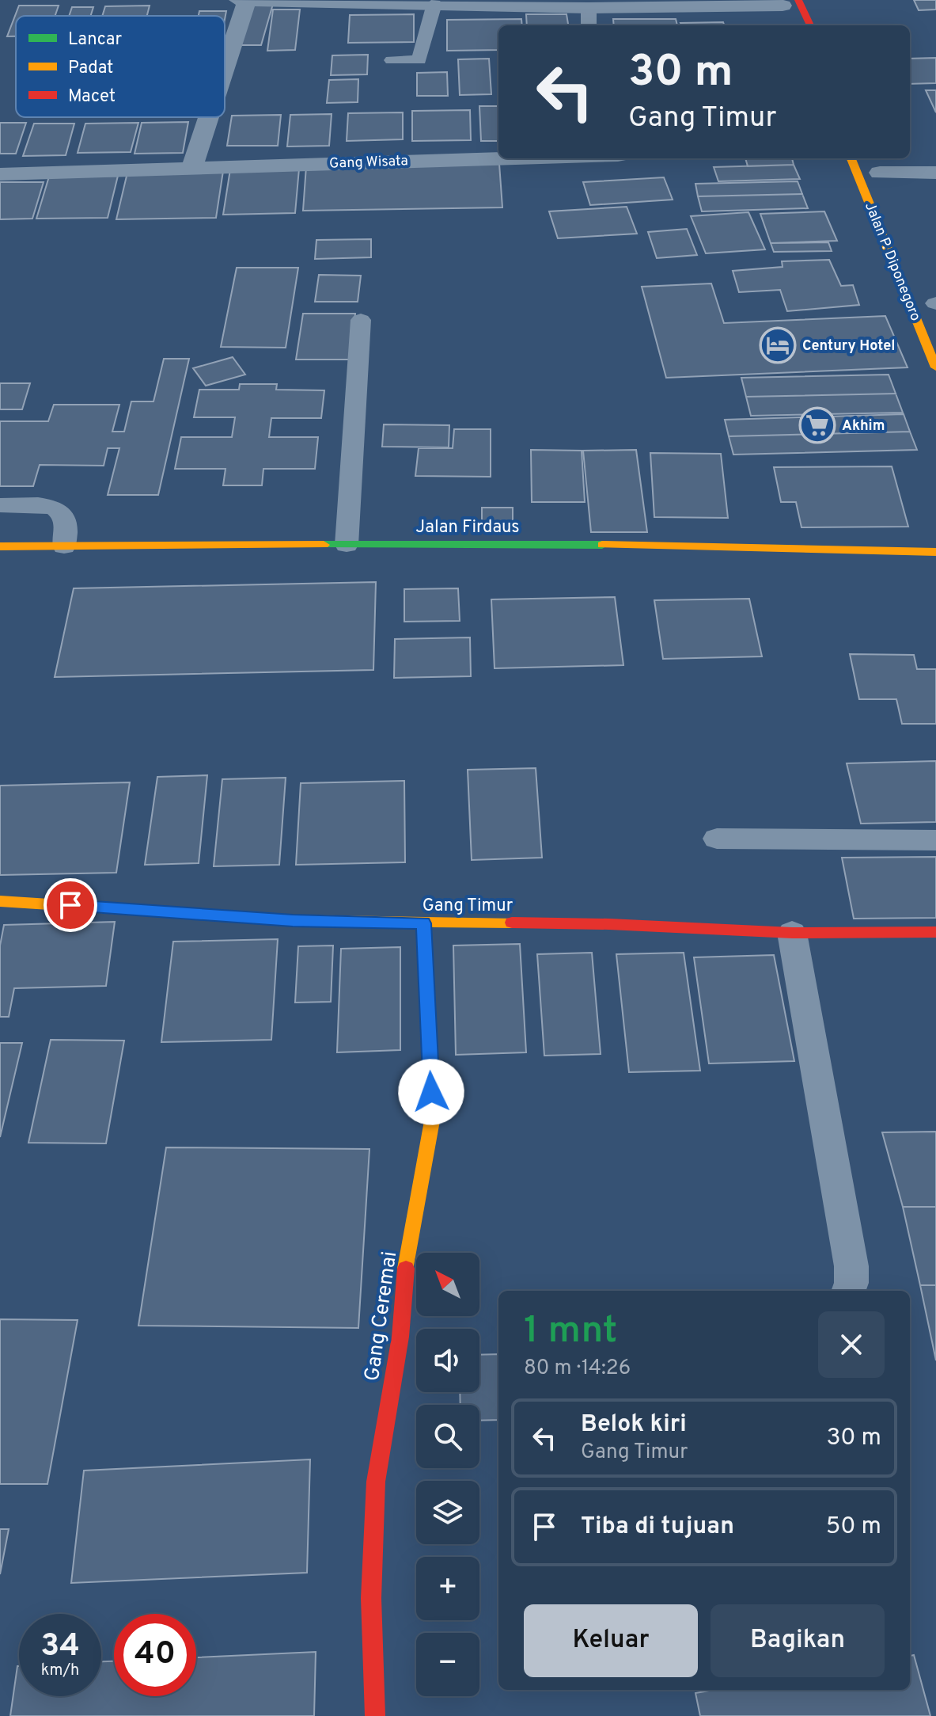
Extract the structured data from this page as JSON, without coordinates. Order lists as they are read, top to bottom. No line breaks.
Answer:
{"streets":{"street":["Gang Wisata","Jalan P. Diponegoro","Jalan Firdaus","Gang Timur","Gang Ceremai"]},"crossings":[["Gang Timur","Gang Ceremai"]],"places":{"hotel":["Century Hotel"],"supermarket":["Akhim"]},"legend":["Lancar","Padat","Macet"],"north":"top left","page":{"turn":["30 m","Gang Timur"],"map_buttons":["+","−"],"heading":["1 mnt","80 m · 14:26"],"list":[{"name":"Belok kiri","note":"Gang Timur","value":"30 m"},{"name":"Tiba di tujuan","value":"50 m"}],"buttons":["Keluar","Bagikan"],"speed":"34 km/h","limit":"40"}}
